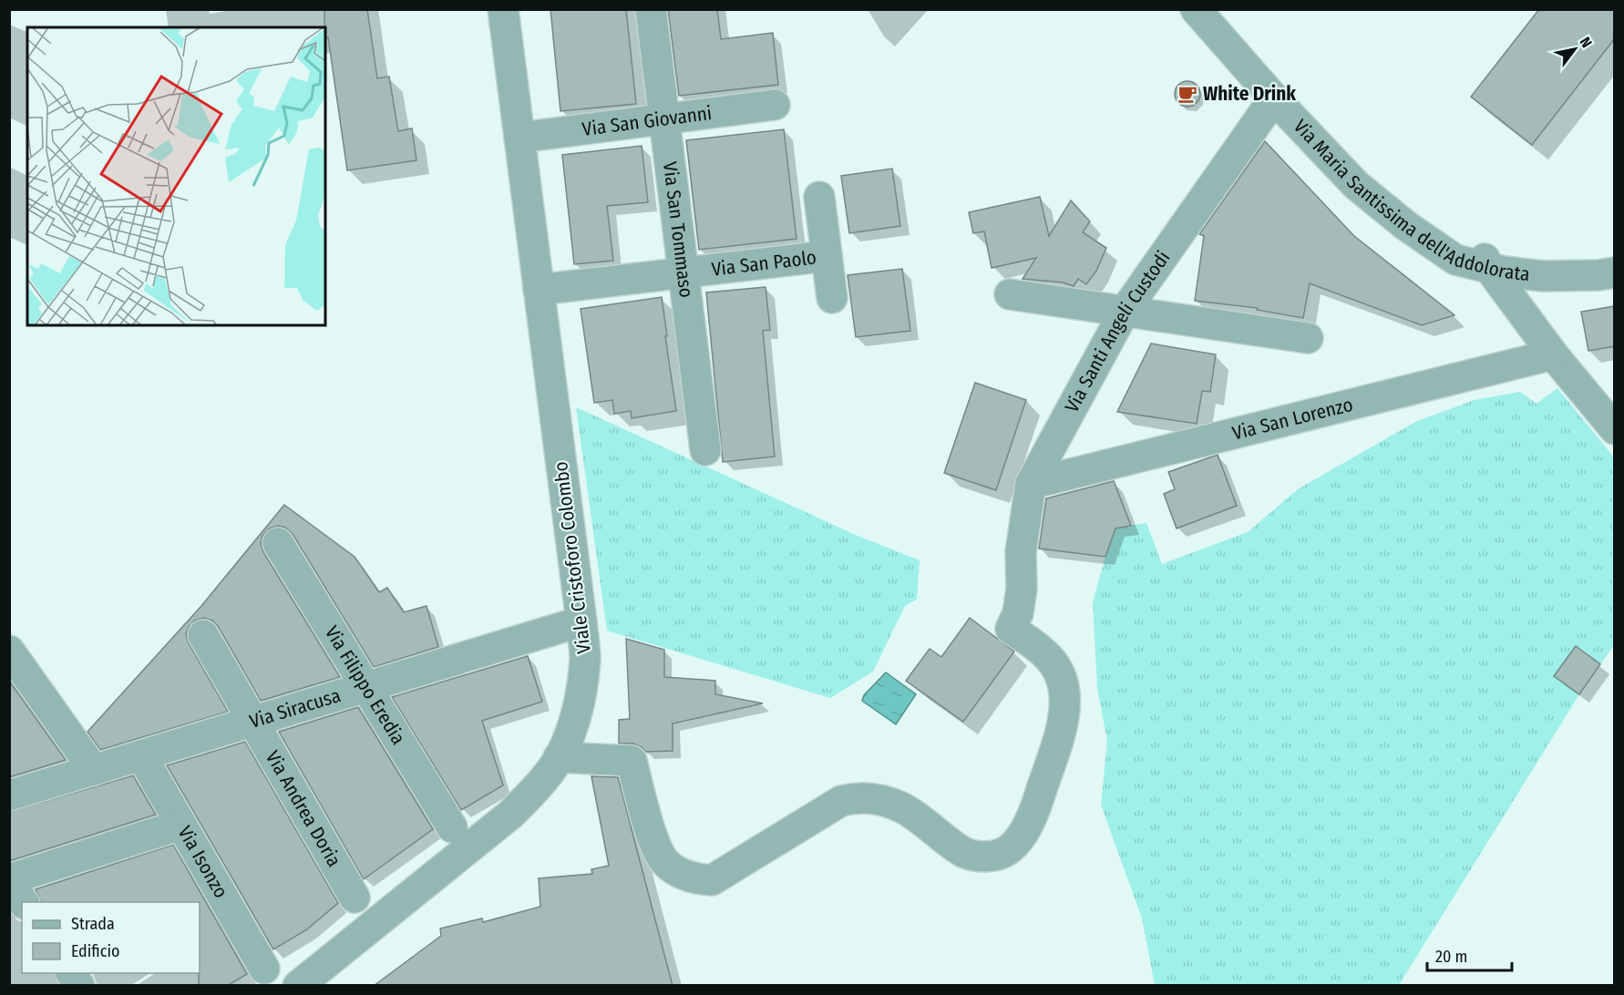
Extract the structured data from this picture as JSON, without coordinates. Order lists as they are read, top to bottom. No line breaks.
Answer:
{"streets":{"street":["Via San Giovanni","Via Maria Santissima dell'Addolorata","Via San Tommaso","Via San Paolo","Via Santi Angeli Custodi","Via San Lorenzo","Viale Cristoforo Colombo","Via Filippo Eredia","Via Siracusa","Via Andrea Doria","Via Isonzo"]},"crossings":[["Via San Giovanni","Via San Tommaso"],["Via San Giovanni","Viale Cristoforo Colombo"],["Via Maria Santissima dell'Addolorata","Via Santi Angeli Custodi"],["Via San Tommaso","Via San Paolo"],["Via San Paolo","Viale Cristoforo Colombo"],["Via Santi Angeli Custodi","Via San Lorenzo"],["Via Santi Angeli Custodi","Viale Cristoforo Colombo"],["Viale Cristoforo Colombo","Via Siracusa"],["Via Filippo Eredia","Via Siracusa"],["Via Siracusa","Via Andrea Doria"],["Via Siracusa","Via Isonzo"]],"places":{"cafe":["White Drink"]},"legend":["Strada","Edificio"],"scale_bar":"20 m","north":"top right"}
